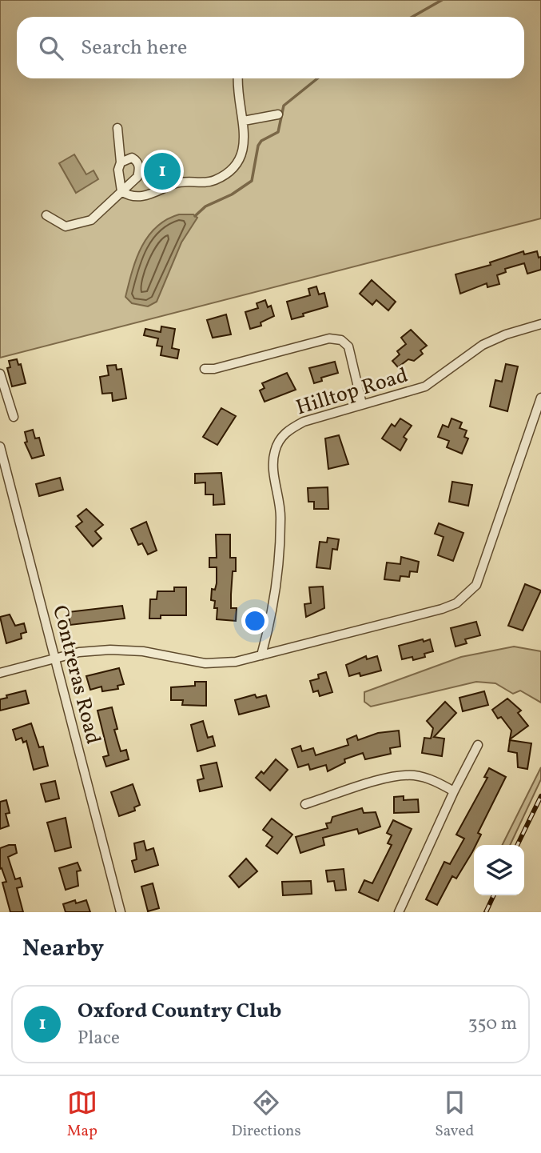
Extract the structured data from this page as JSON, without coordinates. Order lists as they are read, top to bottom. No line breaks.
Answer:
{"streets":{"street":["Hilltop Road","Contreras Road"]},"page":{"search":"Search here","pins":"1","heading":"Nearby","list":[{"mark":"1","name":"Oxford Country Club","note":"Place","value":"350 m"}],"nav":["Map","Directions","Saved"]}}
